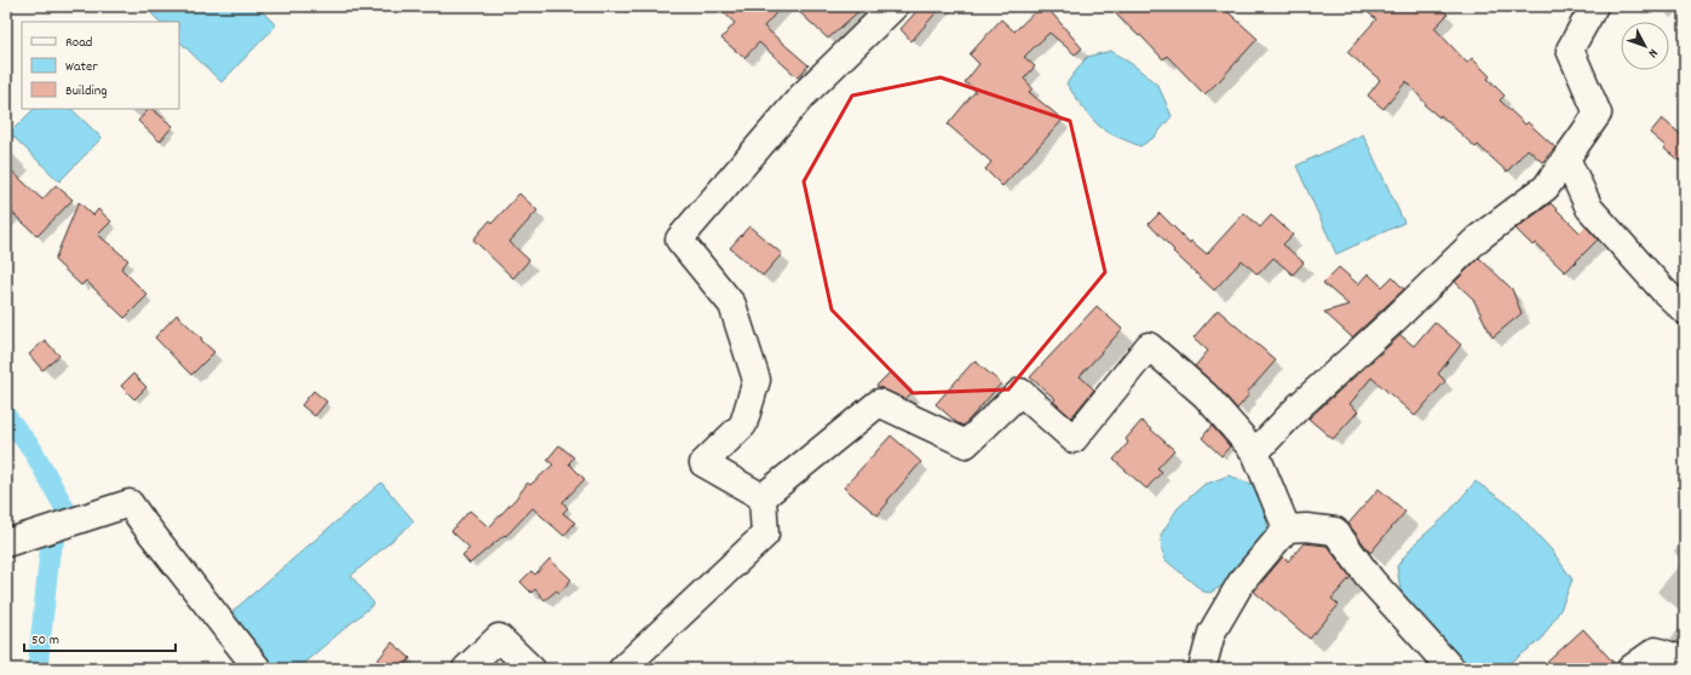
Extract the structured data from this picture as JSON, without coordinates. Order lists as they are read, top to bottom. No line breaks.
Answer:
{"legend":["Road","Water","Building"],"scale_bar":"50 m","north":"bottom right"}
